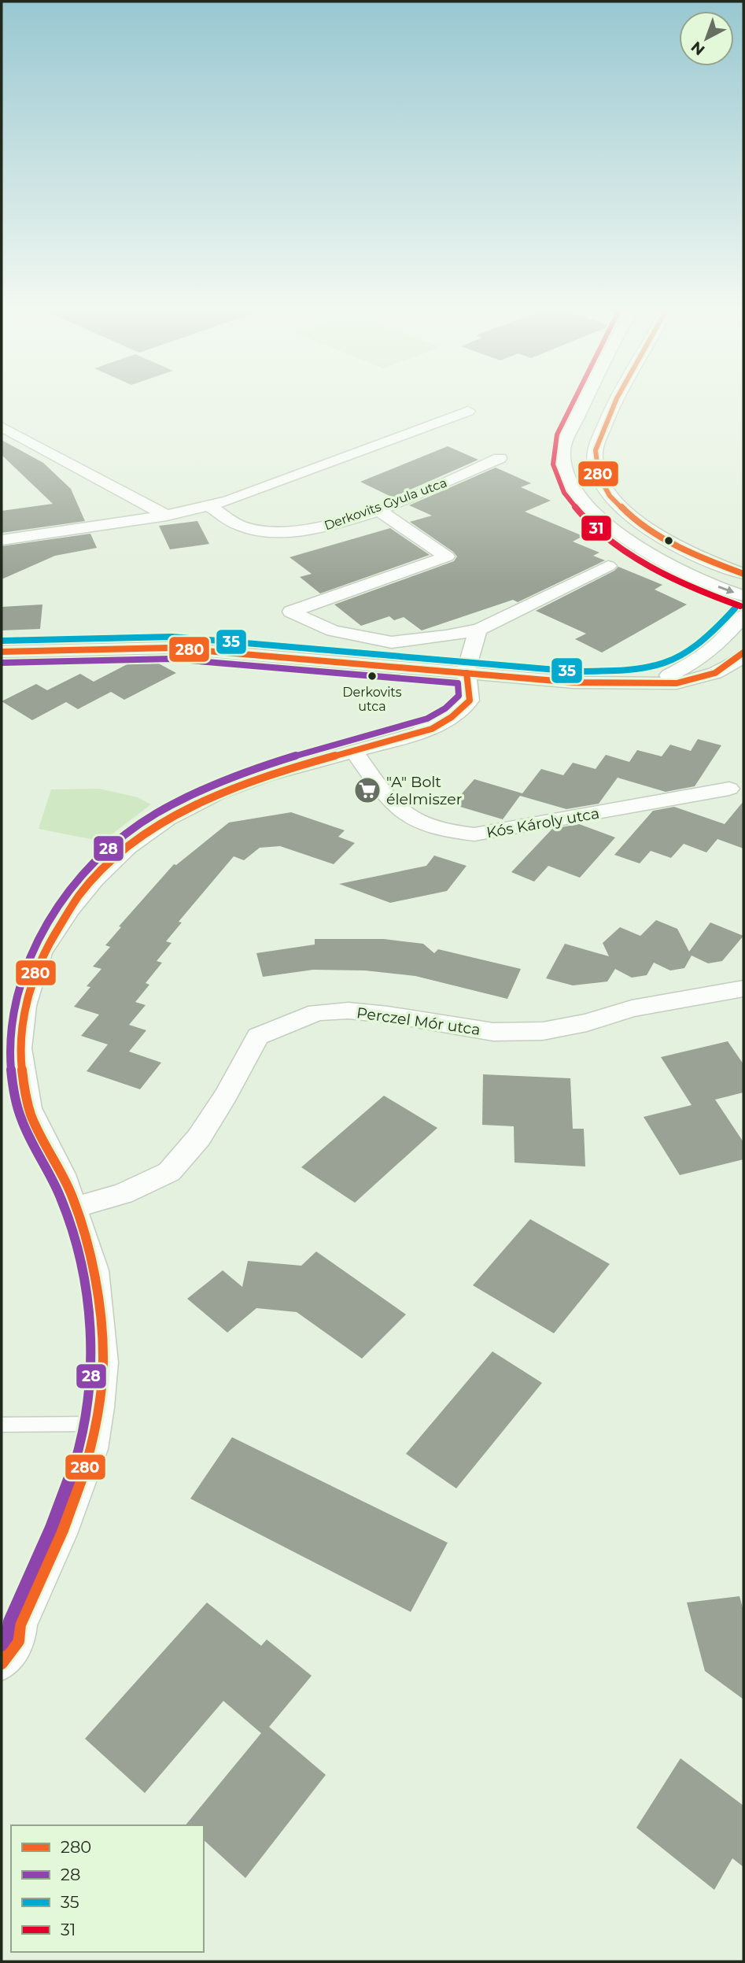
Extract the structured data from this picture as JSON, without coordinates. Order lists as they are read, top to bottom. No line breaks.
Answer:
{"streets":{"street":["Derkovits Gyula utca","Kós Károly utca","Perczel Mór utca"]},"places":{"other":["Derkovits utca"],"supermarket":["\"A\" Bolt élelmiszer"]},"lines":["transit line 280","transit line 31","transit line 35","transit line 28"],"legend":["280","28","35","31"],"north":"bottom left"}
